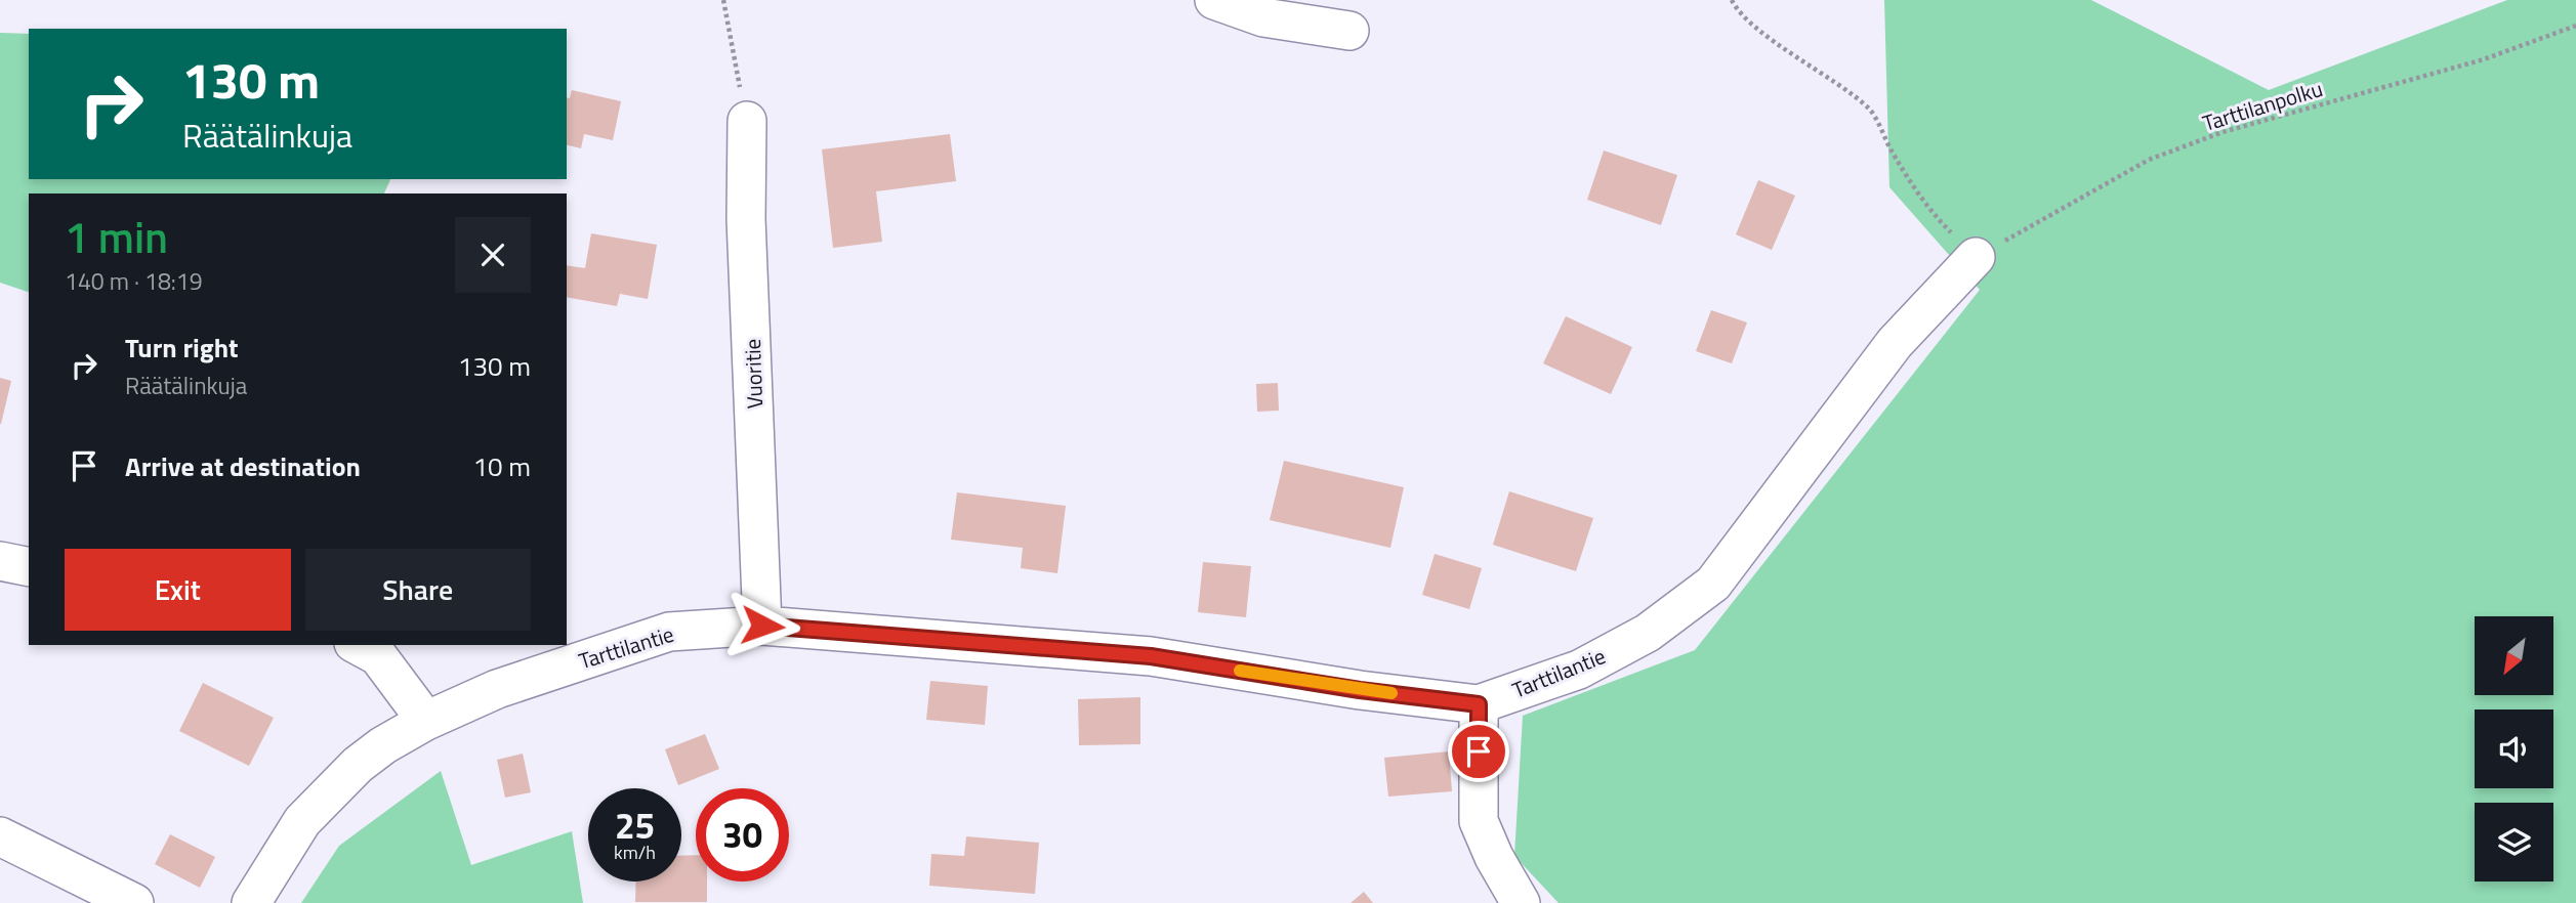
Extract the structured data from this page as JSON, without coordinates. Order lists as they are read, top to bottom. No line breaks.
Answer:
{"streets":{"street":["Vuoritie","Tarttilantie"],"path":["Tarttilanpolku"]},"crossings":[["Tarttilanpolku","Tarttilantie"],["Vuoritie","Tarttilantie"]],"north":"bottom left","page":{"turn":["130 m","Räätälinkuja"],"heading":["1 min","140 m · 18:19"],"list":[{"name":"Turn right","note":"Räätälinkuja","value":"130 m"},{"name":"Arrive at destination","value":"10 m"}],"buttons":["Exit","Share"],"speed":"25 km/h","limit":"30"}}
